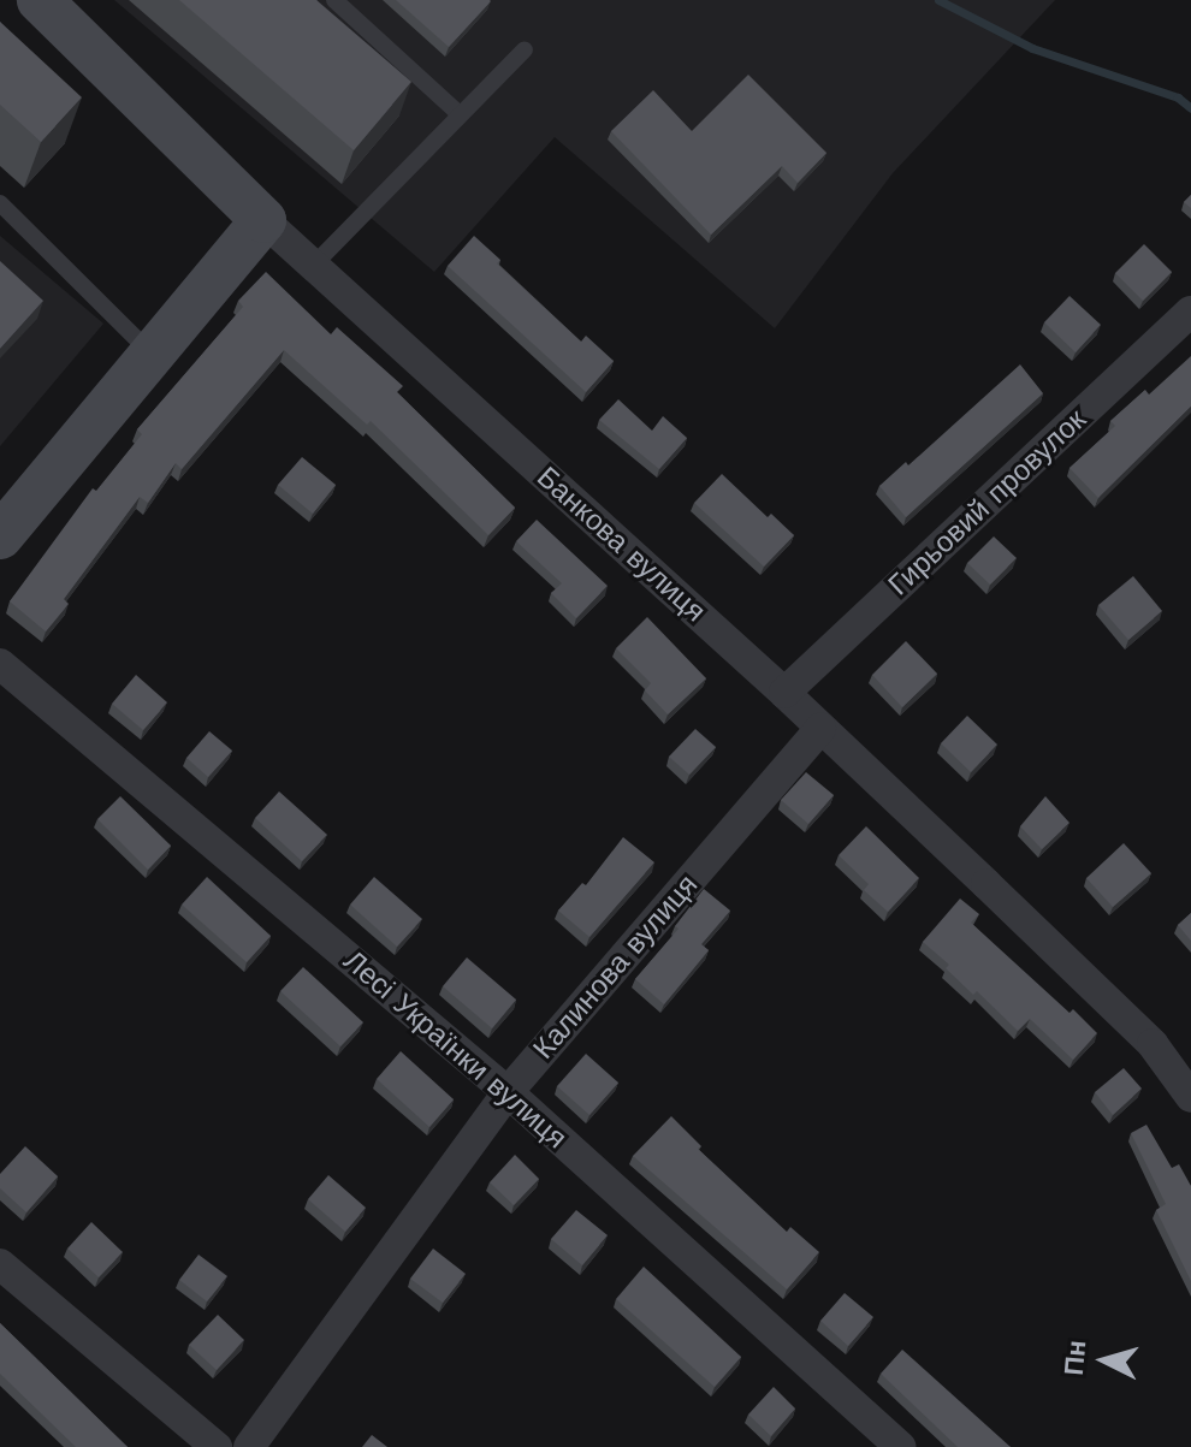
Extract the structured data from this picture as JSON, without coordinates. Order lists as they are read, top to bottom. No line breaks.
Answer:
{"streets":{"street":["Гирьовий провулок","Банкова вулиця","Калинова вулиця","Лесі Українки вулиця"]},"crossings":[["Гирьовий провулок","Банкова вулиця"],["Банкова вулиця","Калинова вулиця"],["Калинова вулиця","Лесі Українки вулиця"]],"north":"left"}
